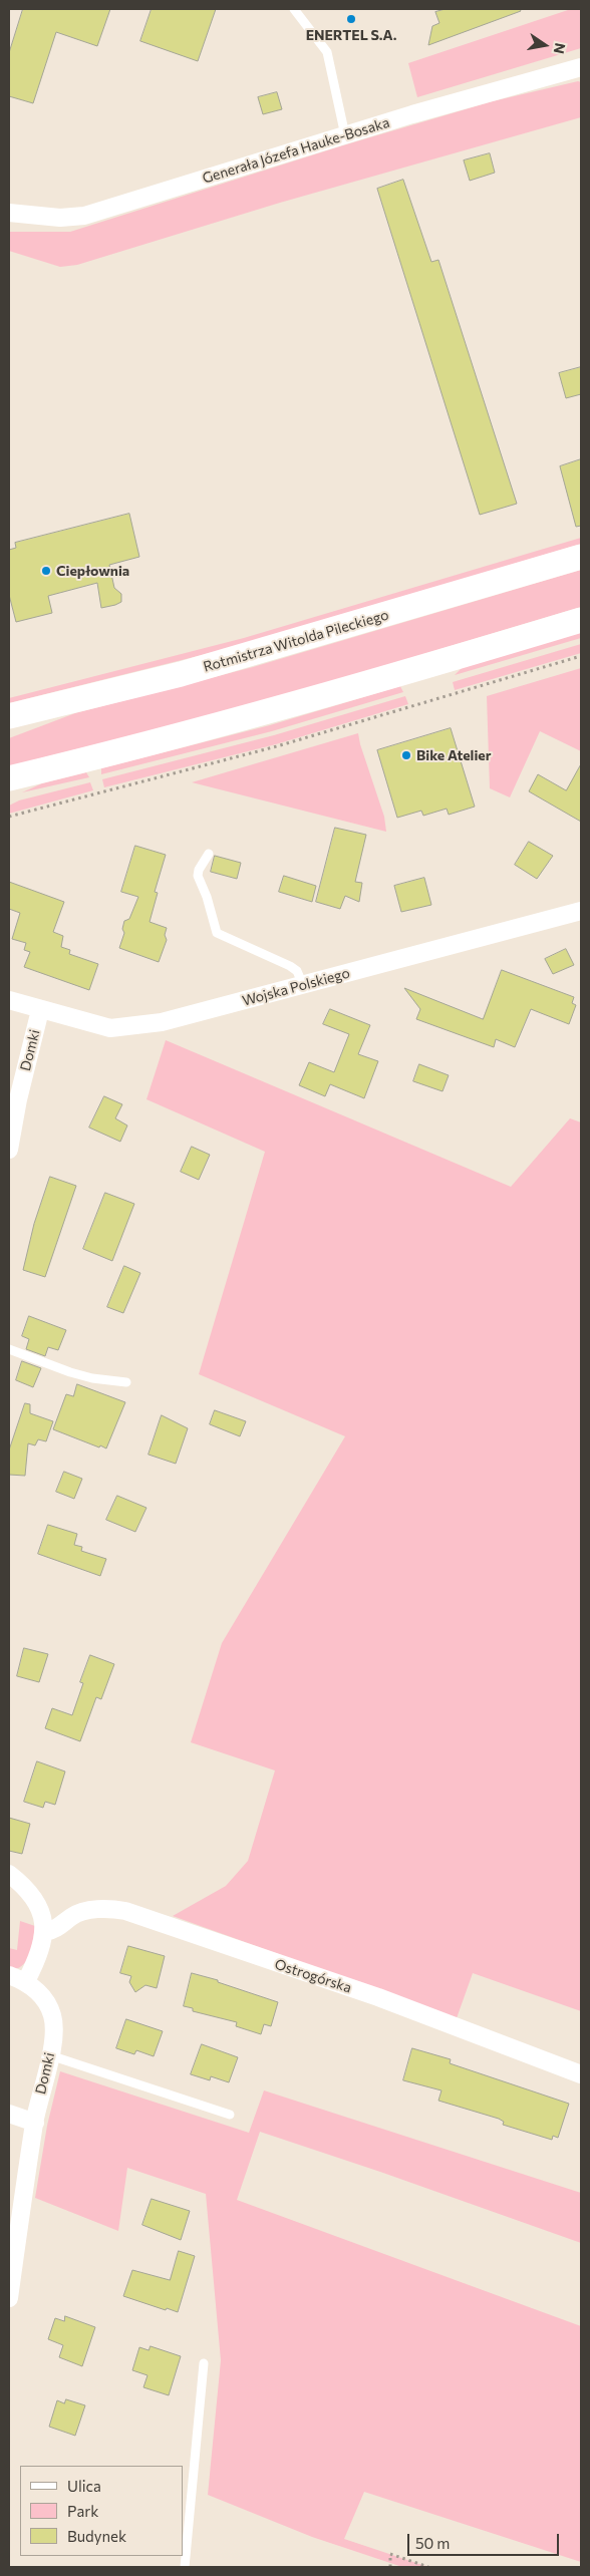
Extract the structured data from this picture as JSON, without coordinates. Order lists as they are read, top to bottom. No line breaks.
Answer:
{"streets":{"main road":["Rotmistrza Witolda Pileckiego"],"street":["Generała Józefa Hauke-Bosaka","Wojska Polskiego","Domki","Ostrogórska"]},"crossings":[["Wojska Polskiego","Domki"]],"places":["ENERTEL S.A.","Ciepłownia","Bike Atelier"],"legend":["Ulica","Park","Budynek"],"scale_bar":"50 m","north":"right"}
